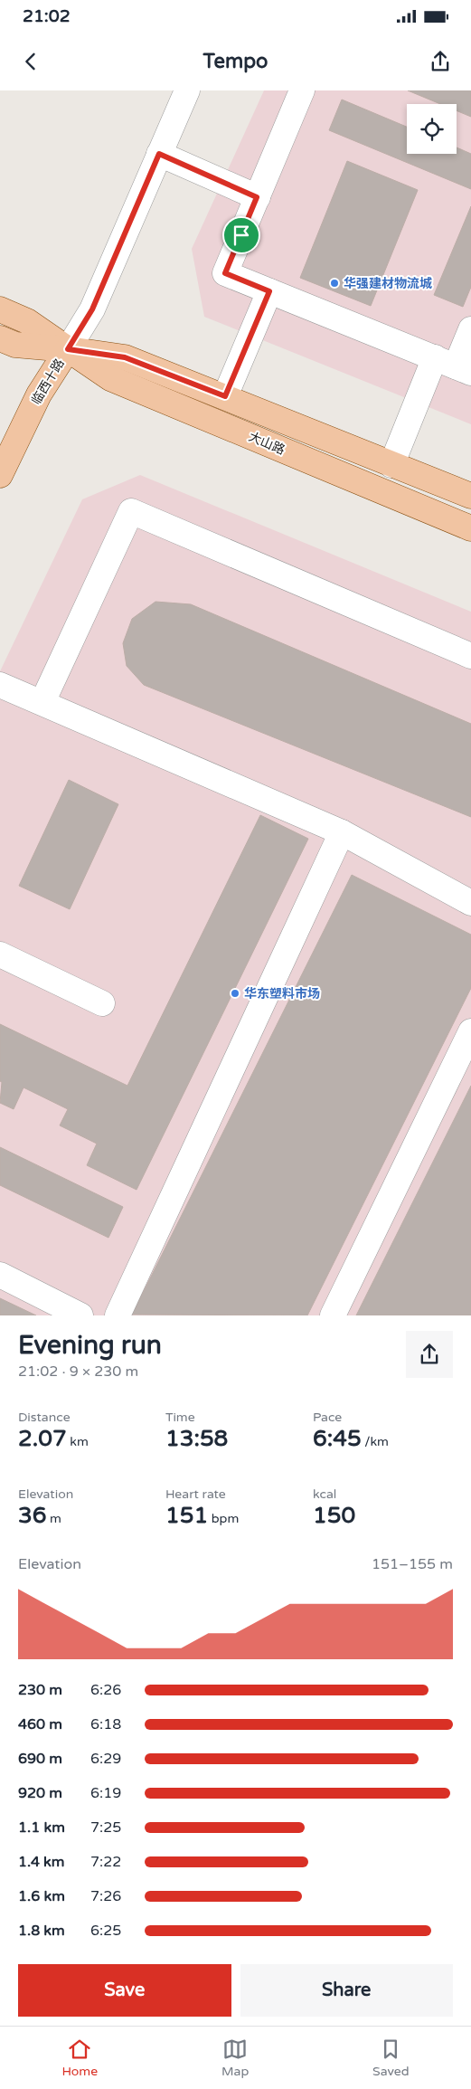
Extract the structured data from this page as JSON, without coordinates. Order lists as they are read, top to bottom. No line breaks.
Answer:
{"streets":{"main road":["临西十路","大山路"]},"crossings":[["临西十路","大山路"]],"places":["华强建材物流城","华东塑料市场"],"page":{"status":"21:02","header":"Tempo","heading":["Evening run","21:02 · 9 × 230 m"],"stats":[["Distance","2.07 km"],["Time","13:58"],["Pace","6:45 /km"],["Elevation","36 m"],["Heart rate","151 bpm"],["kcal","150"]],"chart":["Elevation","151–155 m"],"list":[{"name":"230 m","note":"6:26"},{"name":"460 m","note":"6:18"},{"name":"690 m","note":"6:29"},{"name":"920 m","note":"6:19"},{"name":"1.1 km","note":"7:25"},{"name":"1.4 km","note":"7:22"},{"name":"1.6 km","note":"7:26"},{"name":"1.8 km","note":"6:25"}],"buttons":["Save","Share"],"tabs":["Home","Map","Saved"]}}
